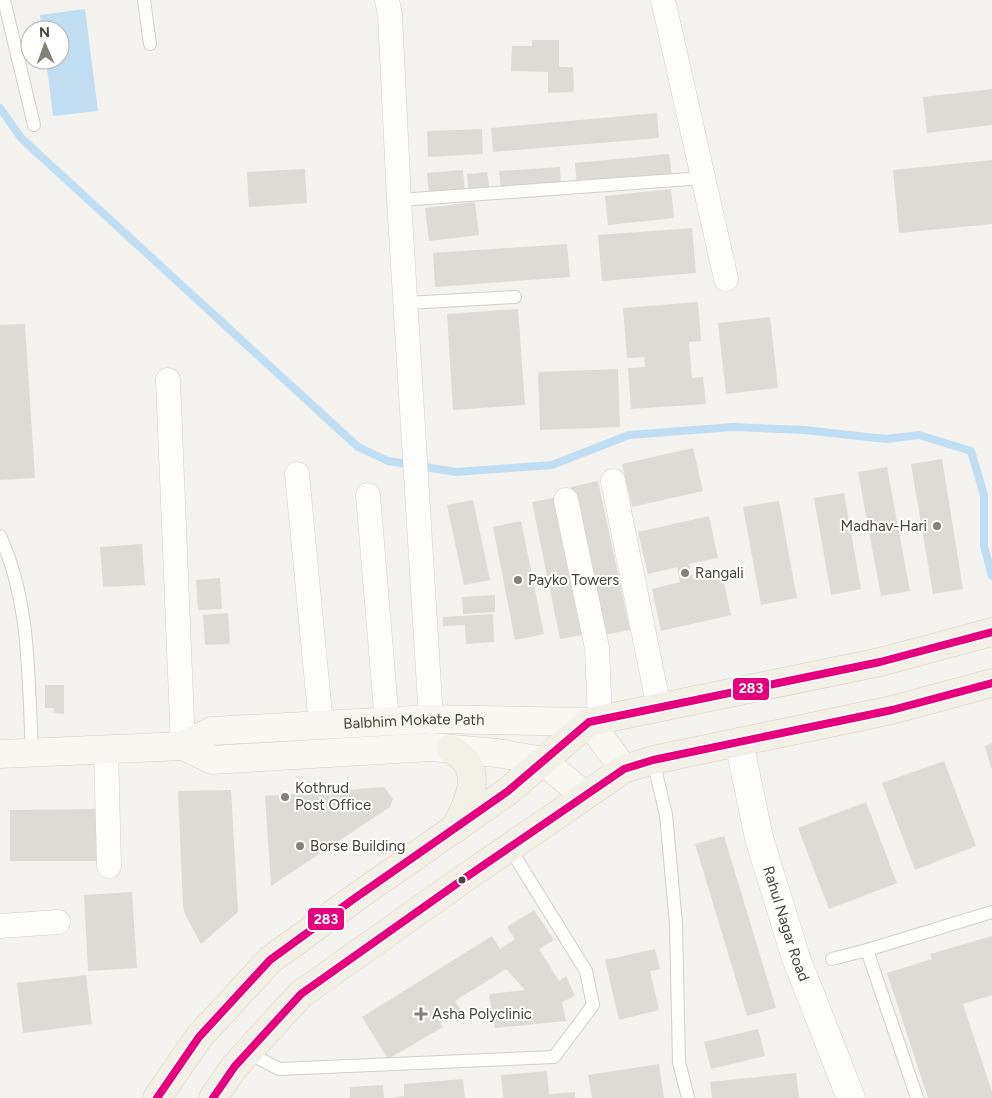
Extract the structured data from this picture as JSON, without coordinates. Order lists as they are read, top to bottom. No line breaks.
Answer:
{"streets":{"main road":["Balbhim Mokate Path"],"street":["Rahul Nagar Road"]},"places":{"other":["Madhav-Hari","Rangali","Payko Towers","Kothrud Post Office","Borse Building"],"health":["Asha Polyclinic"]},"lines":["transit line 283"],"north":"top"}
